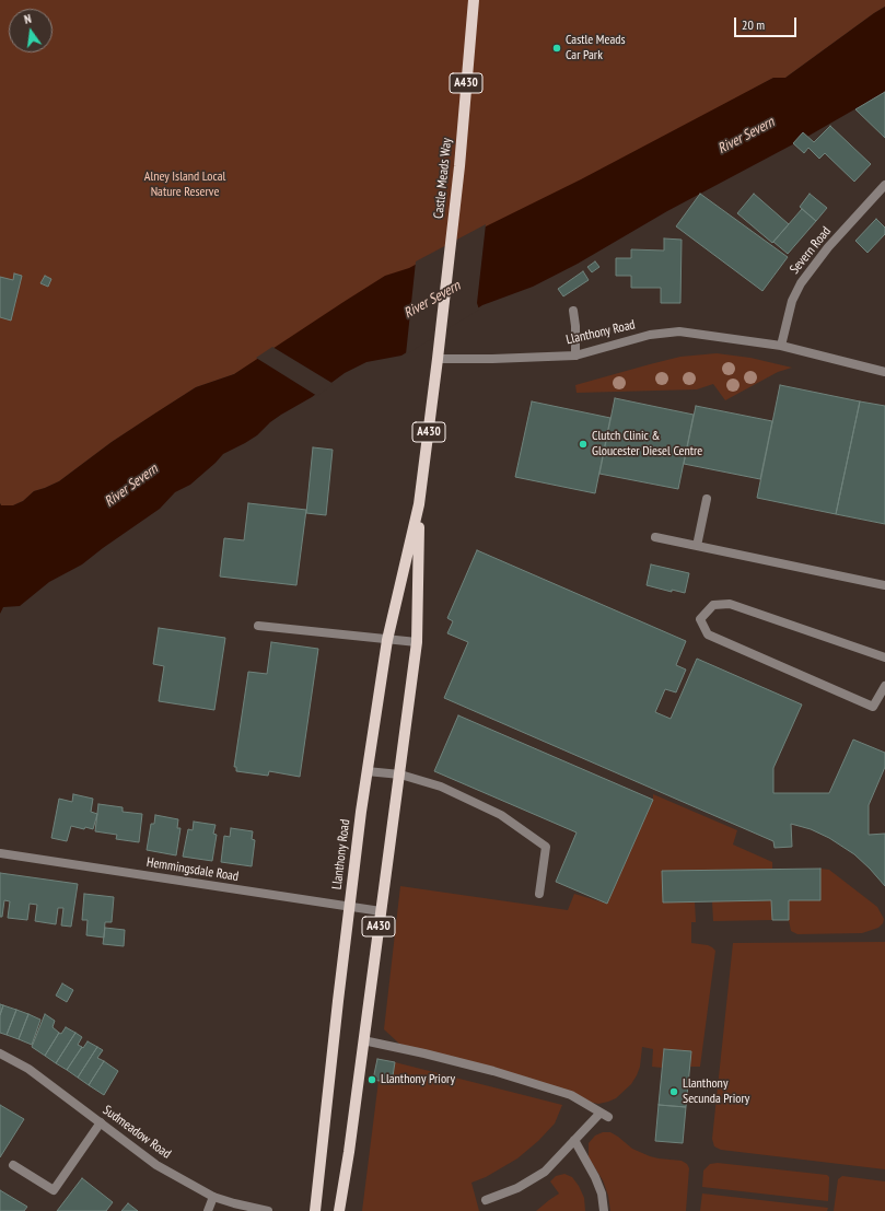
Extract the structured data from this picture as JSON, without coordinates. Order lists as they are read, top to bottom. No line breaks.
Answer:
{"streets":{"main road":["A430","Castle Meads Way","Llanthony Road"],"street":["Severn Road","Hemmingsdale Road","Sudmeadow Road"]},"crossings":[["Castle Meads Way","Llanthony Road"],["Severn Road","Llanthony Road"],["Llanthony Road","Hemmingsdale Road"]],"water":["River Severn"],"parks":["Alney Island Local Nature Reserve"],"places":["Castle Meads Car Park","Clutch Clinic & Gloucester Diesel Centre","Llanthony Priory","Llanthony Secunda Priory"],"scale_bar":"20 m","north":"top"}
